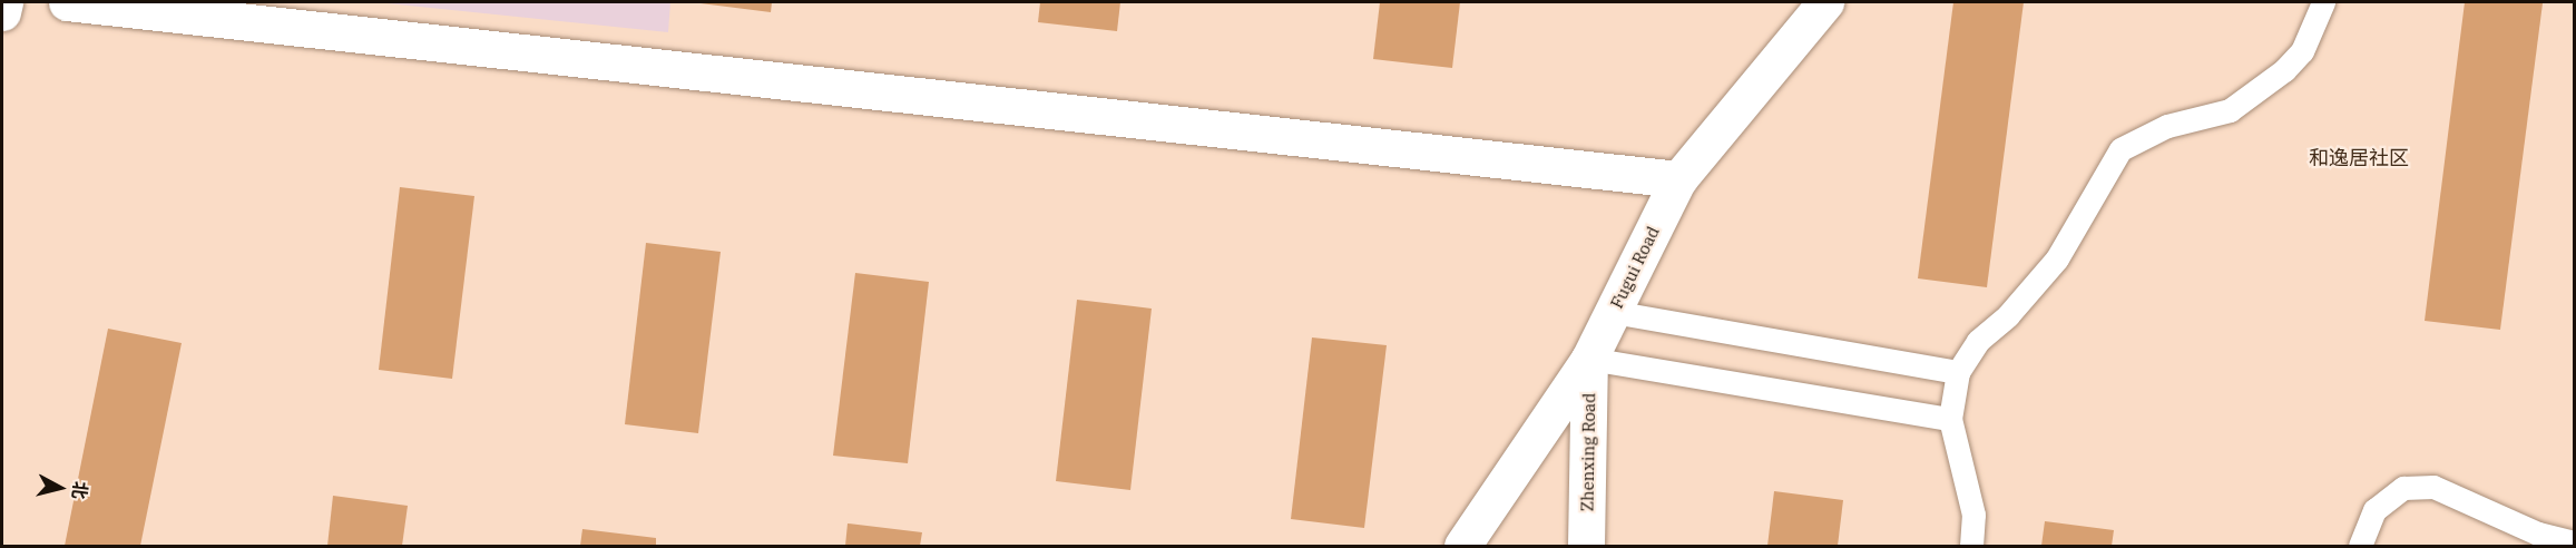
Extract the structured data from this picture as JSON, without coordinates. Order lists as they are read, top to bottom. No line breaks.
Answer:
{"streets":{"street":["Fugui Road","Zhenxing Road"]},"crossings":[["Fugui Road","Zhenxing Road"]],"districts":["和逸居社区"],"north":"right"}
